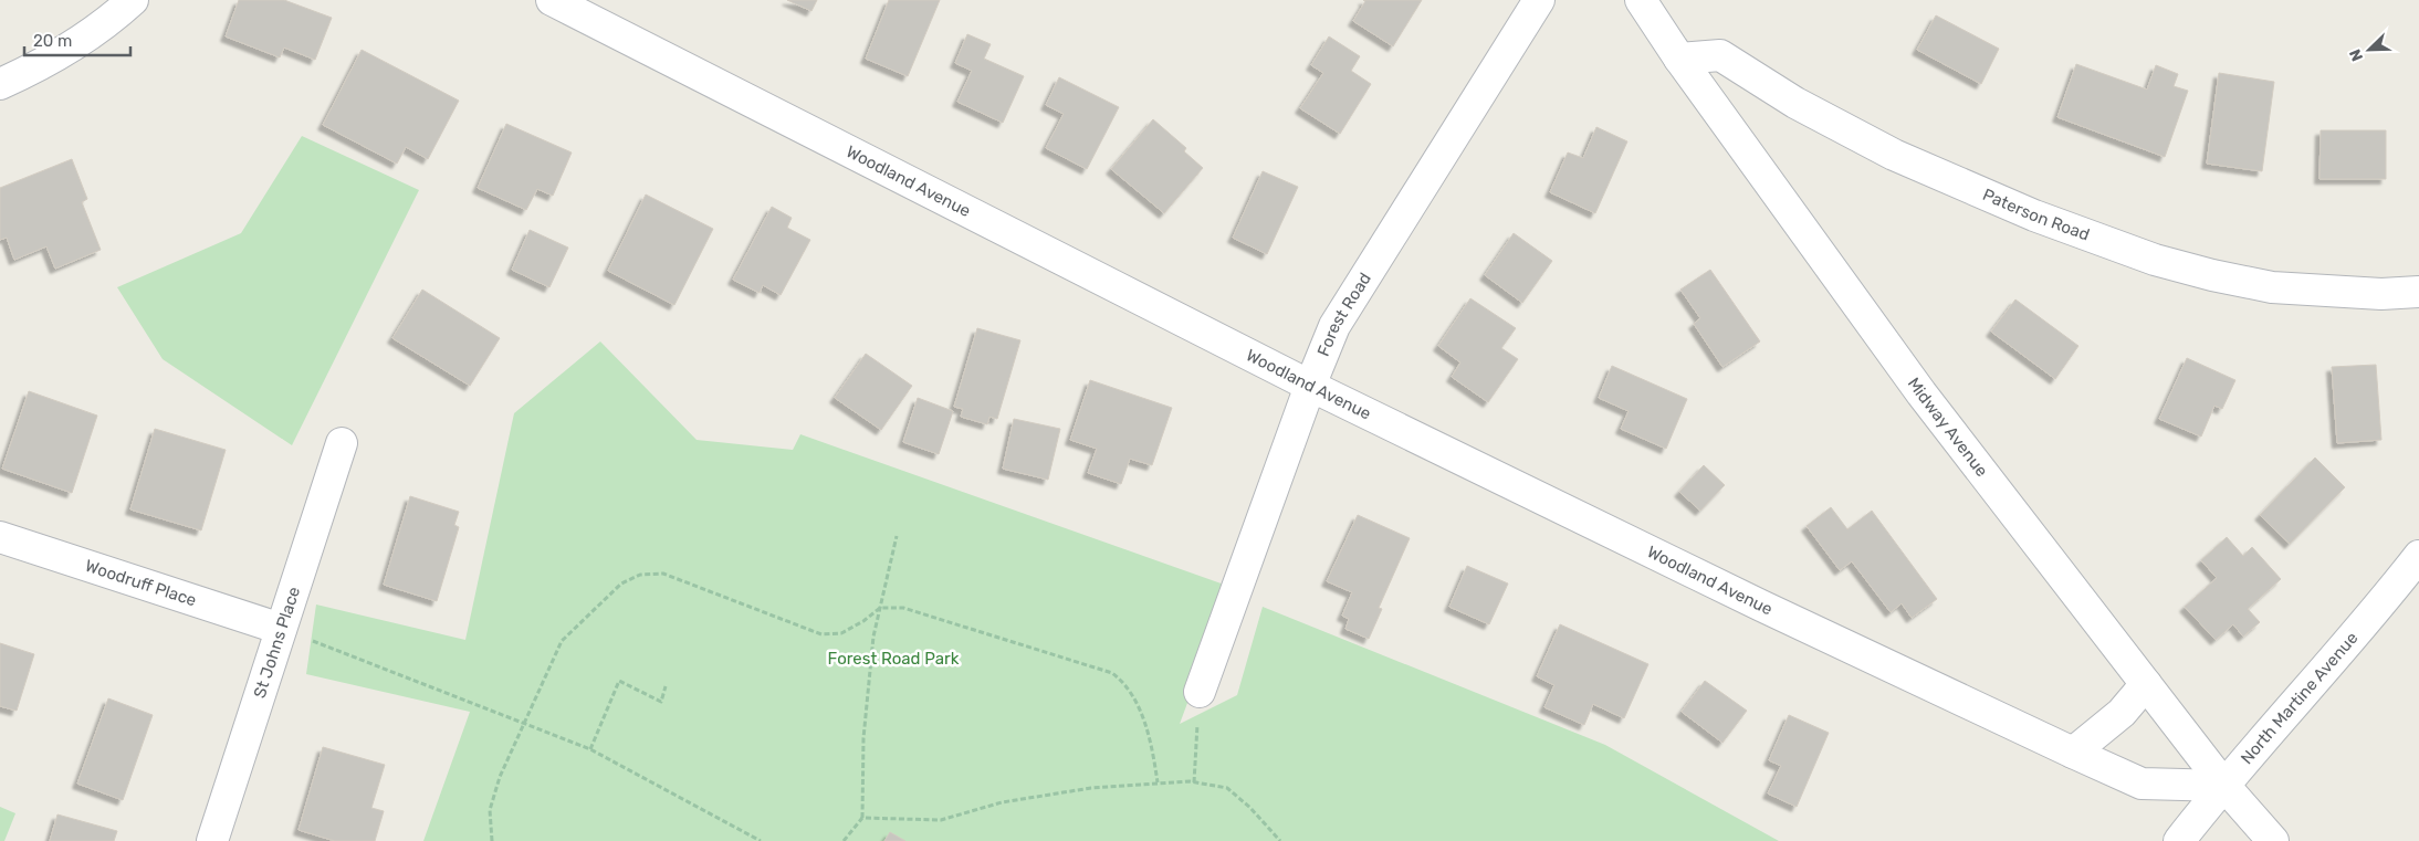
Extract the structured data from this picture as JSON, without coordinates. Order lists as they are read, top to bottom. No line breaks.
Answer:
{"streets":{"street":["Woodland Avenue","Paterson Road","Forest Road","Midway Avenue","Woodruff Place","St Johns Place","North Martine Avenue"]},"crossings":[["Woodland Avenue","Forest Road"],["Woodland Avenue","Midway Avenue"],["Woodland Avenue","North Martine Avenue"],["Paterson Road","Midway Avenue"],["Midway Avenue","North Martine Avenue"],["Woodruff Place","St Johns Place"]],"parks":["Forest Road Park"],"scale_bar":"20 m","north":"bottom left"}
